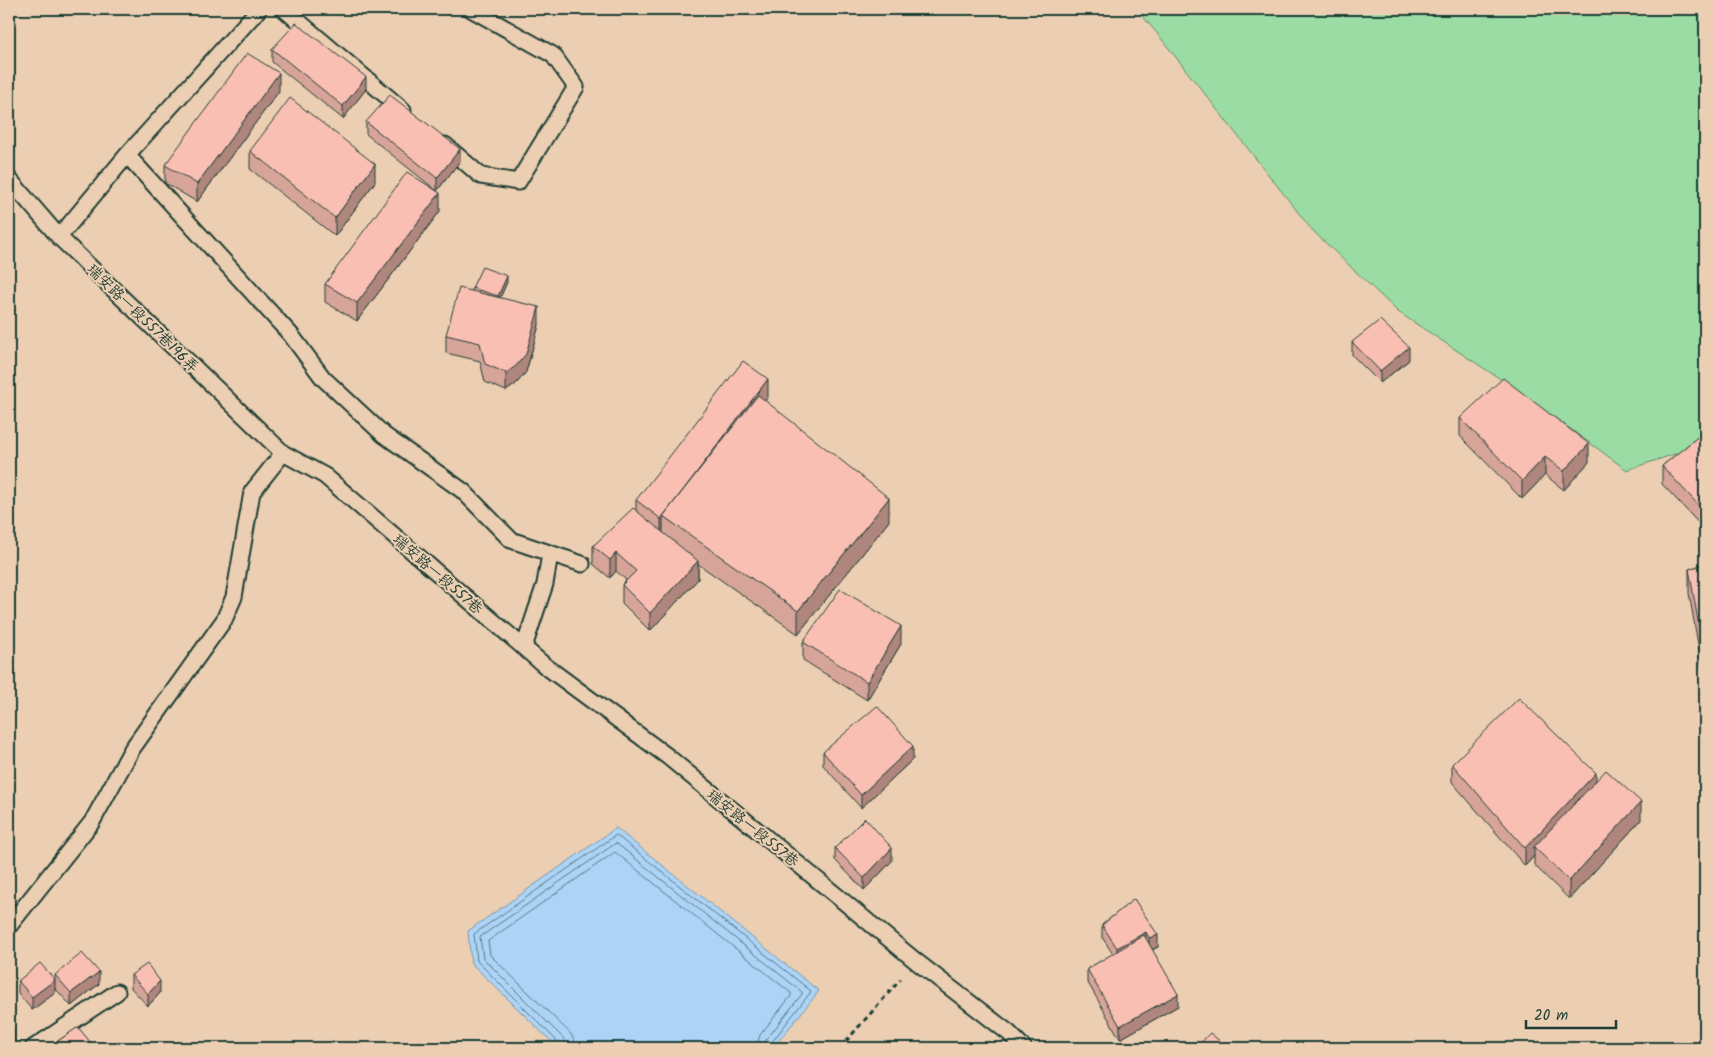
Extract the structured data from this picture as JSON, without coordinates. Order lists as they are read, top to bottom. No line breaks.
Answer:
{"streets":{"lane":["瑞安路一段557巷196弄","瑞安路一段557巷"]},"crossings":[["瑞安路一段557巷196弄","瑞安路一段557巷"]],"scale_bar":"20 m"}
